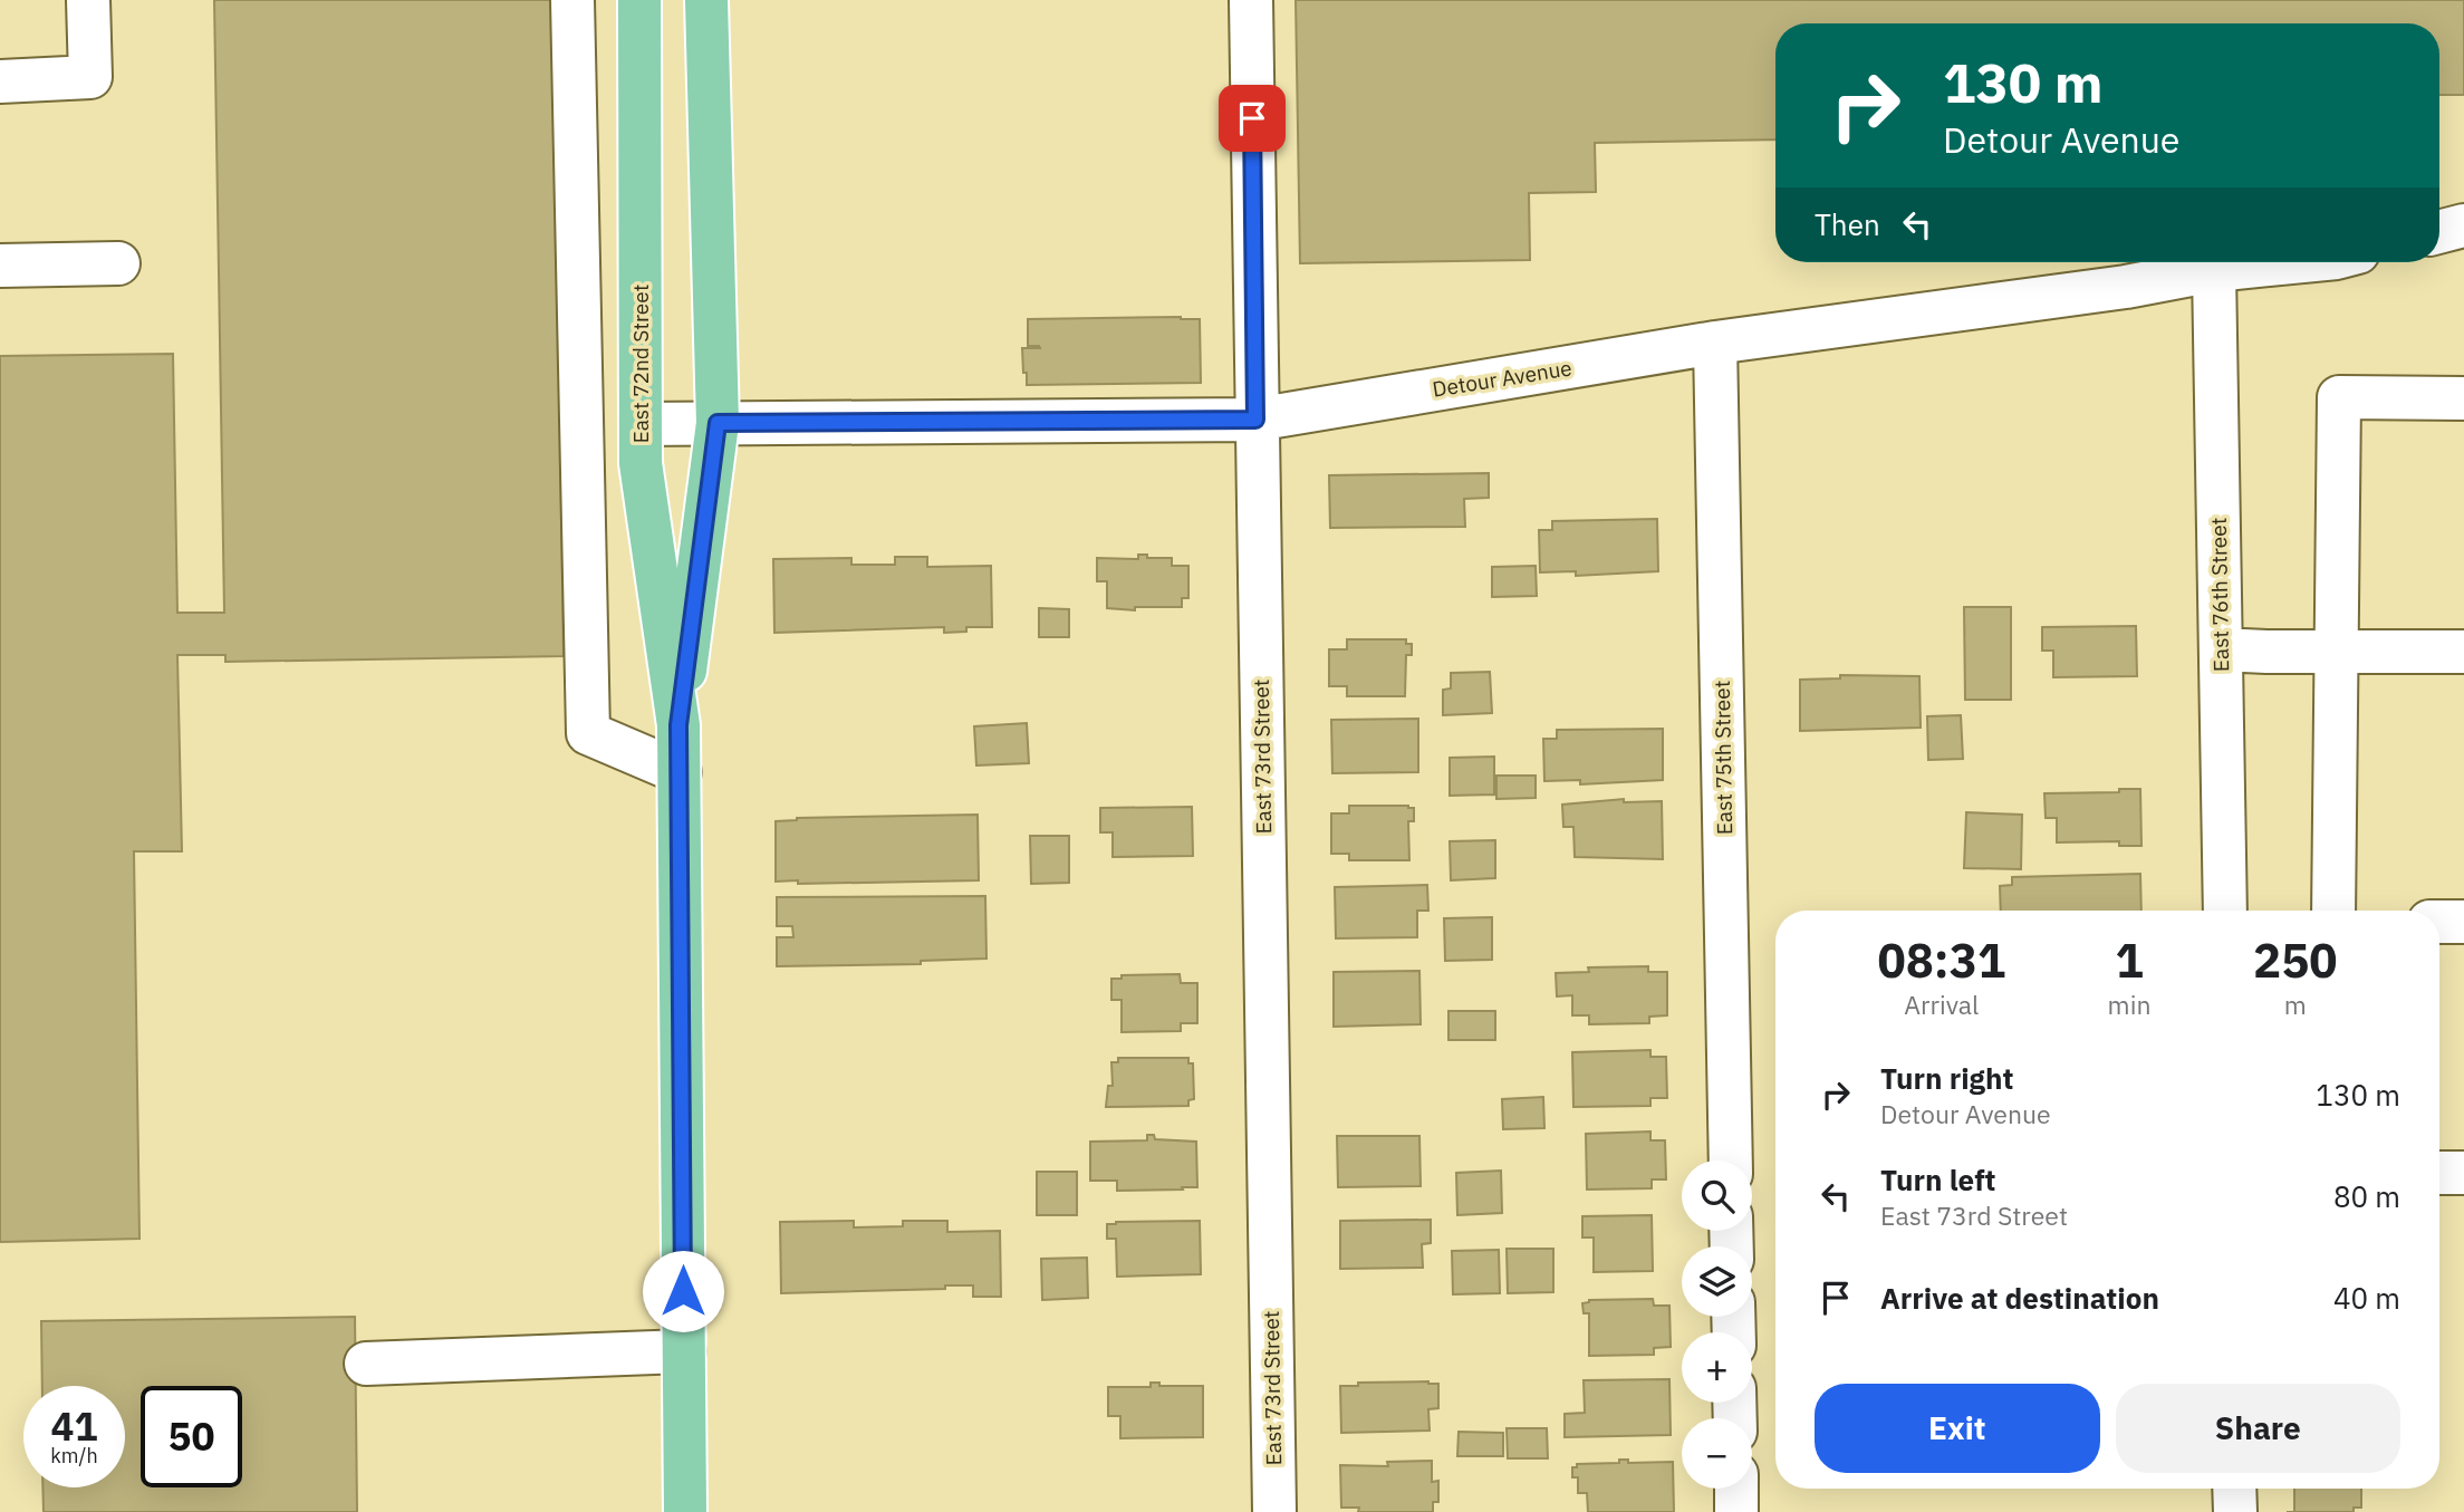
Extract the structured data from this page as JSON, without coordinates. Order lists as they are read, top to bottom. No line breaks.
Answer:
{"streets":{"main road":["East 72nd Street"],"street":["Detour Avenue","East 76th Street","East 73rd Street","East 75th Street"]},"crossings":[["East 72nd Street","Detour Avenue"],["Detour Avenue","East 76th Street"],["Detour Avenue","East 73rd Street"],["Detour Avenue","East 75th Street"]],"page":{"turn":["130 m","Detour Avenue"],"then":"Then","eta":["08:31","Arrival","1","min","250","m"],"list":[{"name":"Turn right","note":"Detour Avenue","value":"130 m"},{"name":"Turn left","note":"East 73rd Street","value":"80 m"},{"name":"Arrive at destination","value":"40 m"}],"map_buttons":["+","−"],"buttons":["Exit","Share"],"speed":"41 km/h","limit":"50"}}
